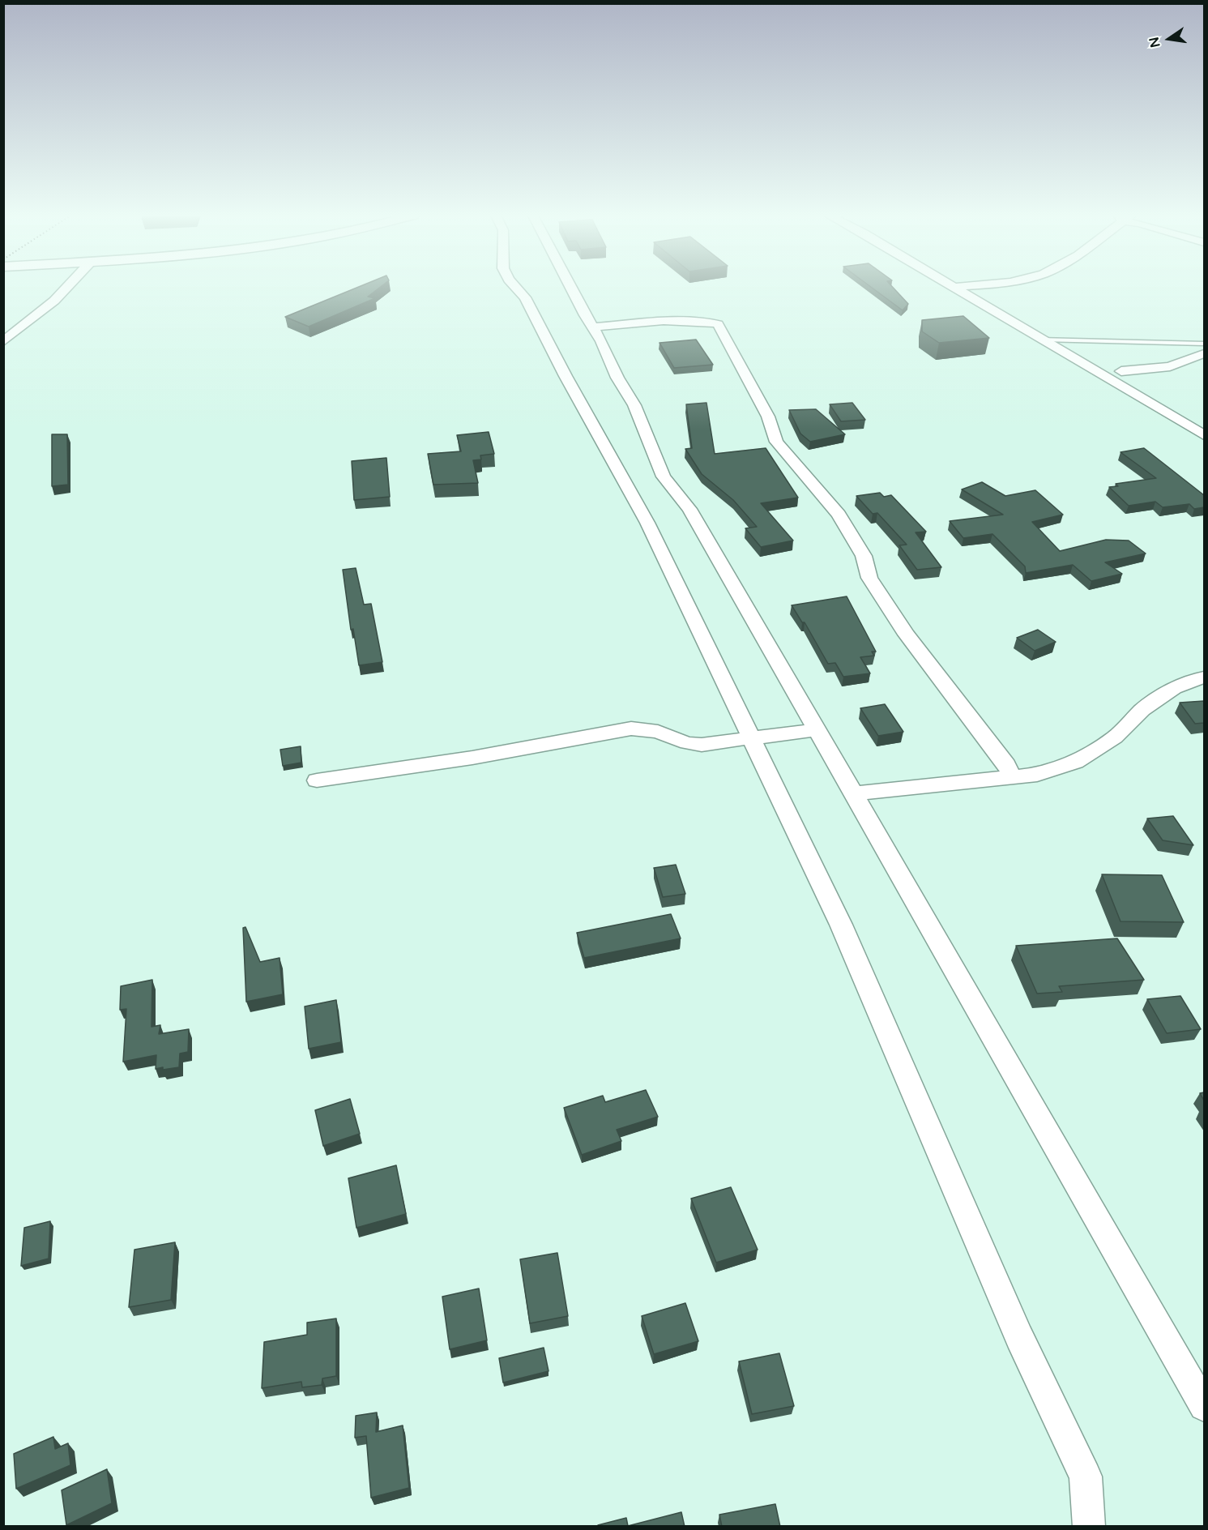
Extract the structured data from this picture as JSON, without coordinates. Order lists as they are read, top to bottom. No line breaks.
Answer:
{"north":"left"}
